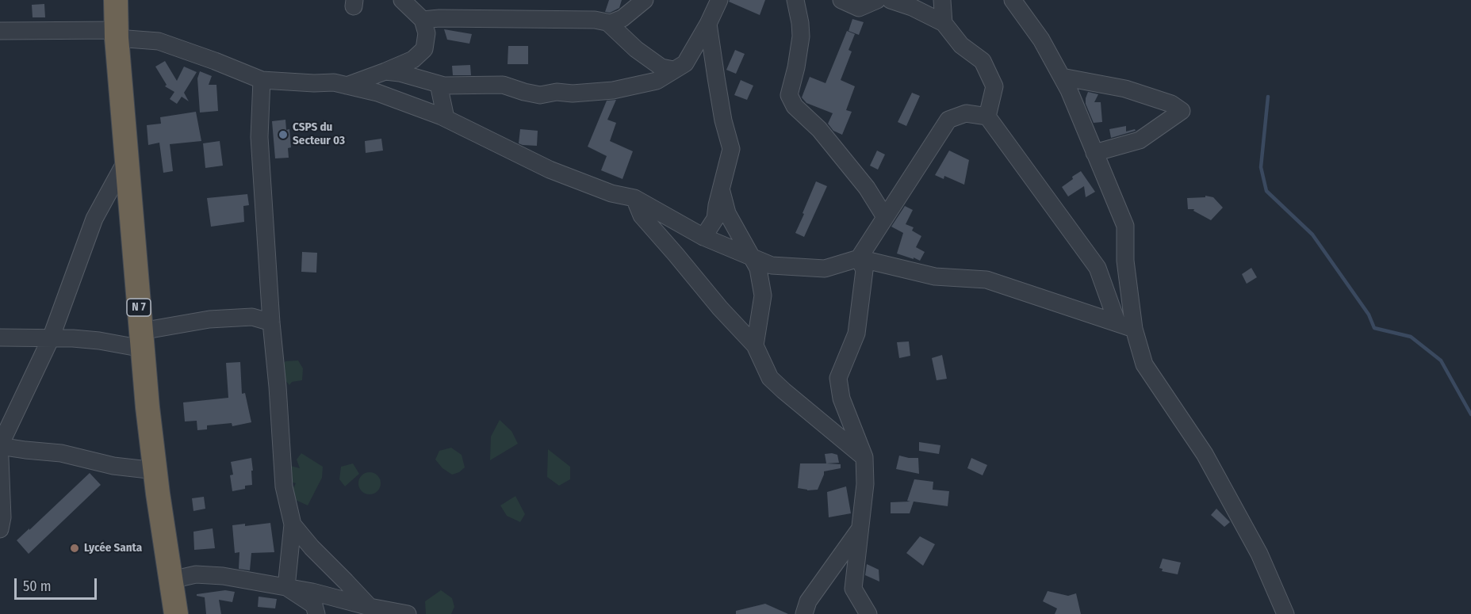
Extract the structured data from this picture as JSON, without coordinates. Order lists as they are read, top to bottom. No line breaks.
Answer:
{"streets":{"highway":["N 7"]},"places":["CSPS du Secteur 03","Lycée Santa"],"scale_bar":"50 m"}
